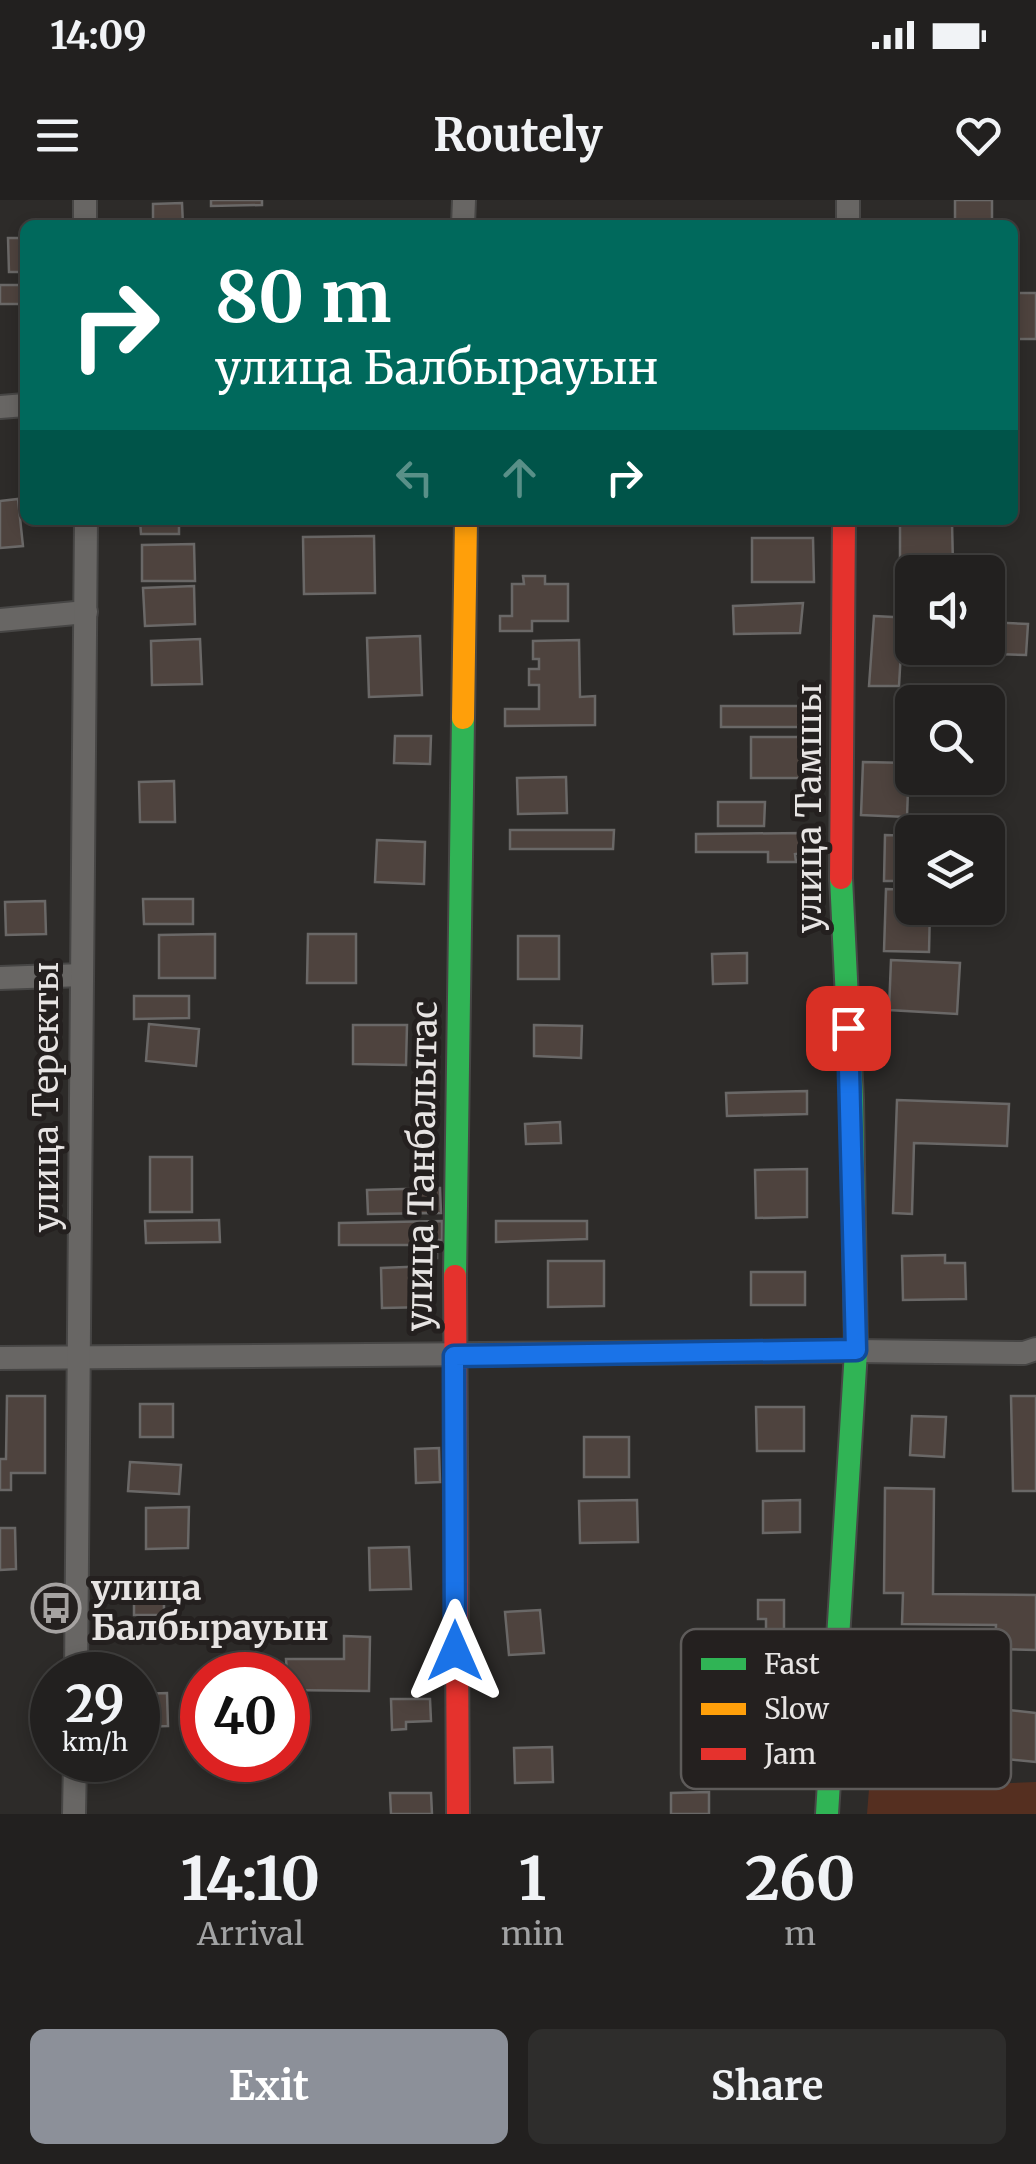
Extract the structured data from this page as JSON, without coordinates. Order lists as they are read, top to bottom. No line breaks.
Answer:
{"streets":{"street":["улица Тамшы","улица Теректы","улица Танбалытас"]},"places":{"bus stop":["улица Балбырауын"]},"legend":["Fast","Slow","Jam"],"page":{"status":"14:09","header":"Routely","turn":["80 m","улица Балбырауын"],"speed":"29 km/h","limit":"40","eta":["14:10","Arrival","1","min","260","m"],"buttons":["Exit","Share"]}}
